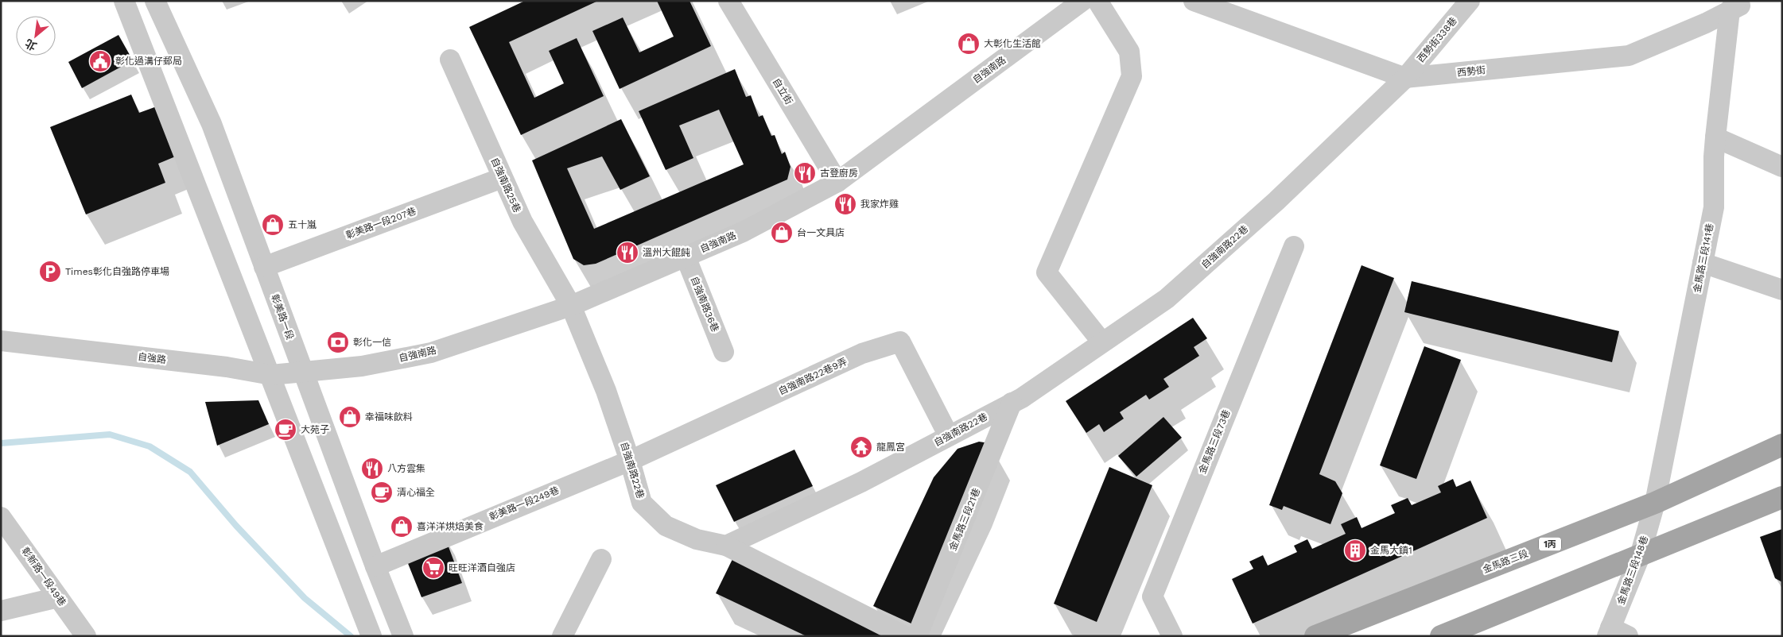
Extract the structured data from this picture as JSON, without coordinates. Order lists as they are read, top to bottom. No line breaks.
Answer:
{"streets":{"main road":["1丙","金馬路三段"],"street":["西勢街338巷","自強南路","西勢街","自立街","自強南路25巷","彰美路一段207巷","自強南路22巷","金馬路三段141巷","自強南路36巷","彰美路一段","自強路","自強南路22巷9弄","金馬路三段73巷","彰美路一段249巷","金馬路三段21巷","金馬路三段148巷","彰新路一段49巷"]},"crossings":[["西勢街338巷","西勢街"],["西勢街338巷","自強南路22巷"],["自強南路","自立街"],["自強南路","自強南路25巷"],["自強南路","自強南路22巷"],["自強南路","自強南路36巷"],["自強南路","彰美路一段"],["自強南路","自強路"],["西勢街","自強南路22巷"],["西勢街","金馬路三段141巷"],["自強南路25巷","自強南路22巷"],["彰美路一段207巷","彰美路一段"],["自強南路22巷","自強南路22巷9弄"],["自強南路22巷","彰美路一段249巷"],["自強南路22巷","金馬路三段21巷"],["金馬路三段141巷","金馬路三段"],["金馬路三段141巷","金馬路三段148巷"],["彰美路一段","自強路"],["彰美路一段","彰美路一段249巷"],["自強南路22巷9弄","彰美路一段249巷"],["金馬路三段","金馬路三段148巷"]],"places":{"shop":["大彰化生活館","五十嵐","台一文具店","幸福味飲料","喜洋洋烘焙美食"],"public building":["彰化過溝仔郵局"],"restaurant":["古登廚房","我家炸雞","溫州大餛飩","八方雲集"],"parking":["Times彰化自強路停車場"],"bank":["彰化一信"],"cafe":["大苑子","清心福全"],"temple":["龍鳳宮"],"building":["金馬大鎮1"],"supermarket":["旺旺洋酒自強店"]},"north":"bottom left"}
